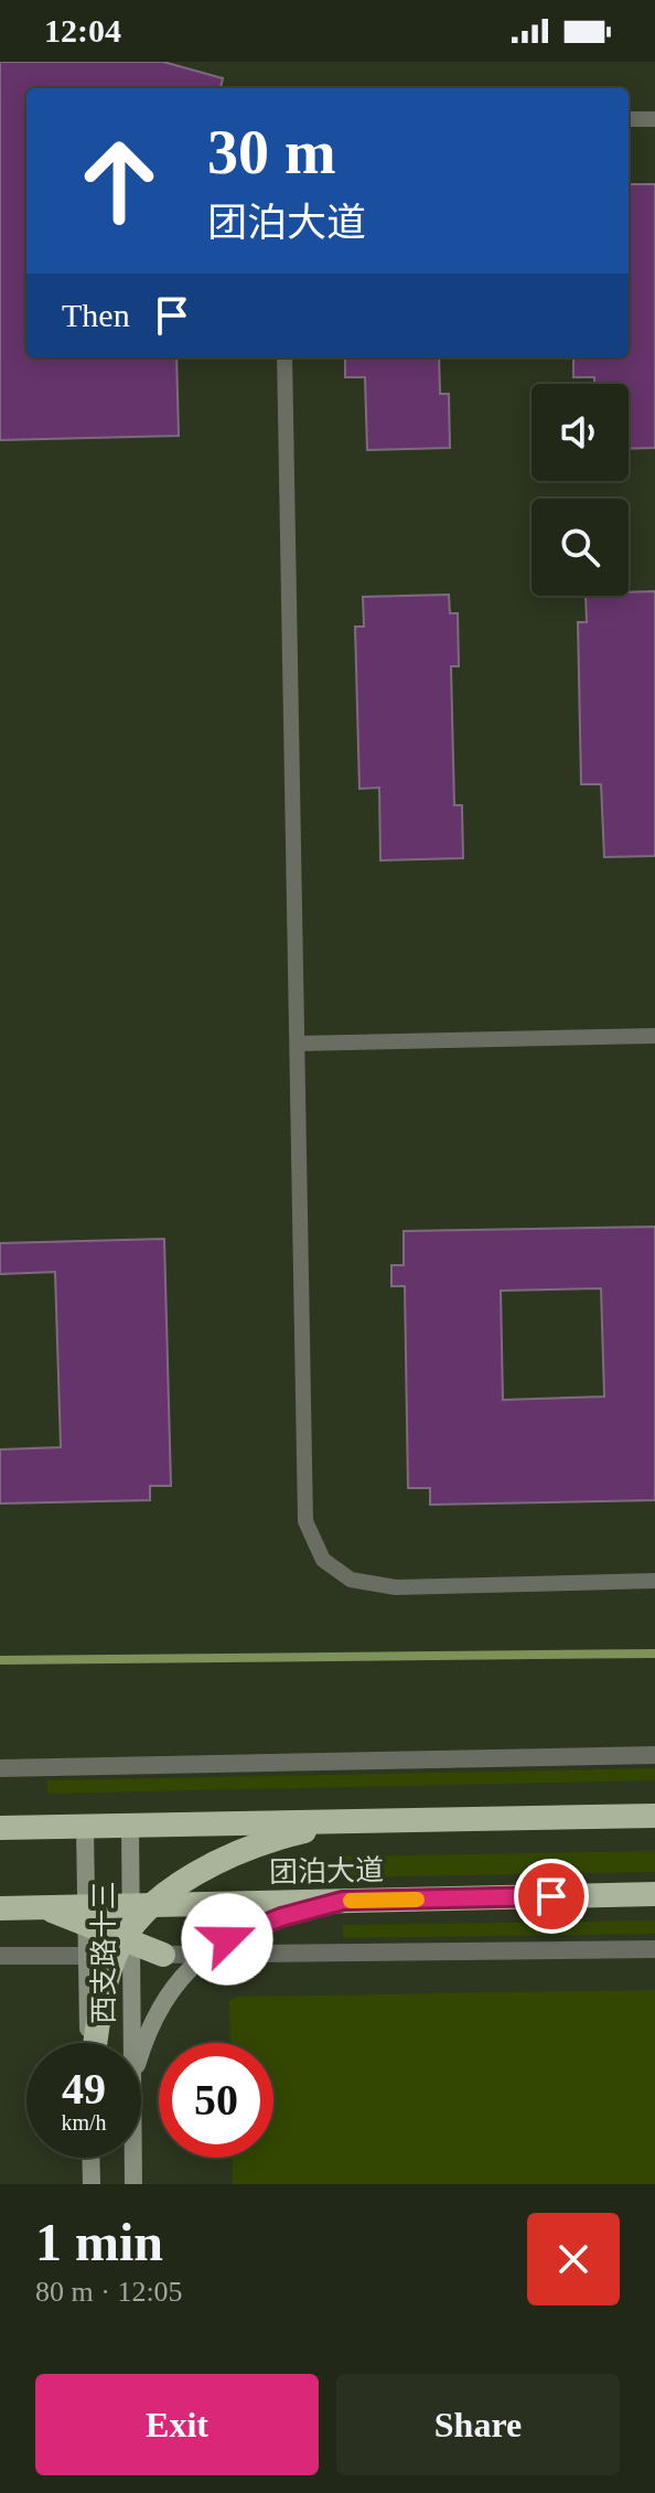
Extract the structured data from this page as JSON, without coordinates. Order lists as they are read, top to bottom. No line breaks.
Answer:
{"streets":{"highway":["团泊大道"],"main road":["西支路十三"]},"crossings":[["团泊大道","西支路十三"]],"page":{"status":"12:04","turn":["30 m","团泊大道"],"then":"Then","speed":"49 km/h","limit":"50","heading":["1 min","80 m · 12:05"],"buttons":["Exit","Share"]}}
